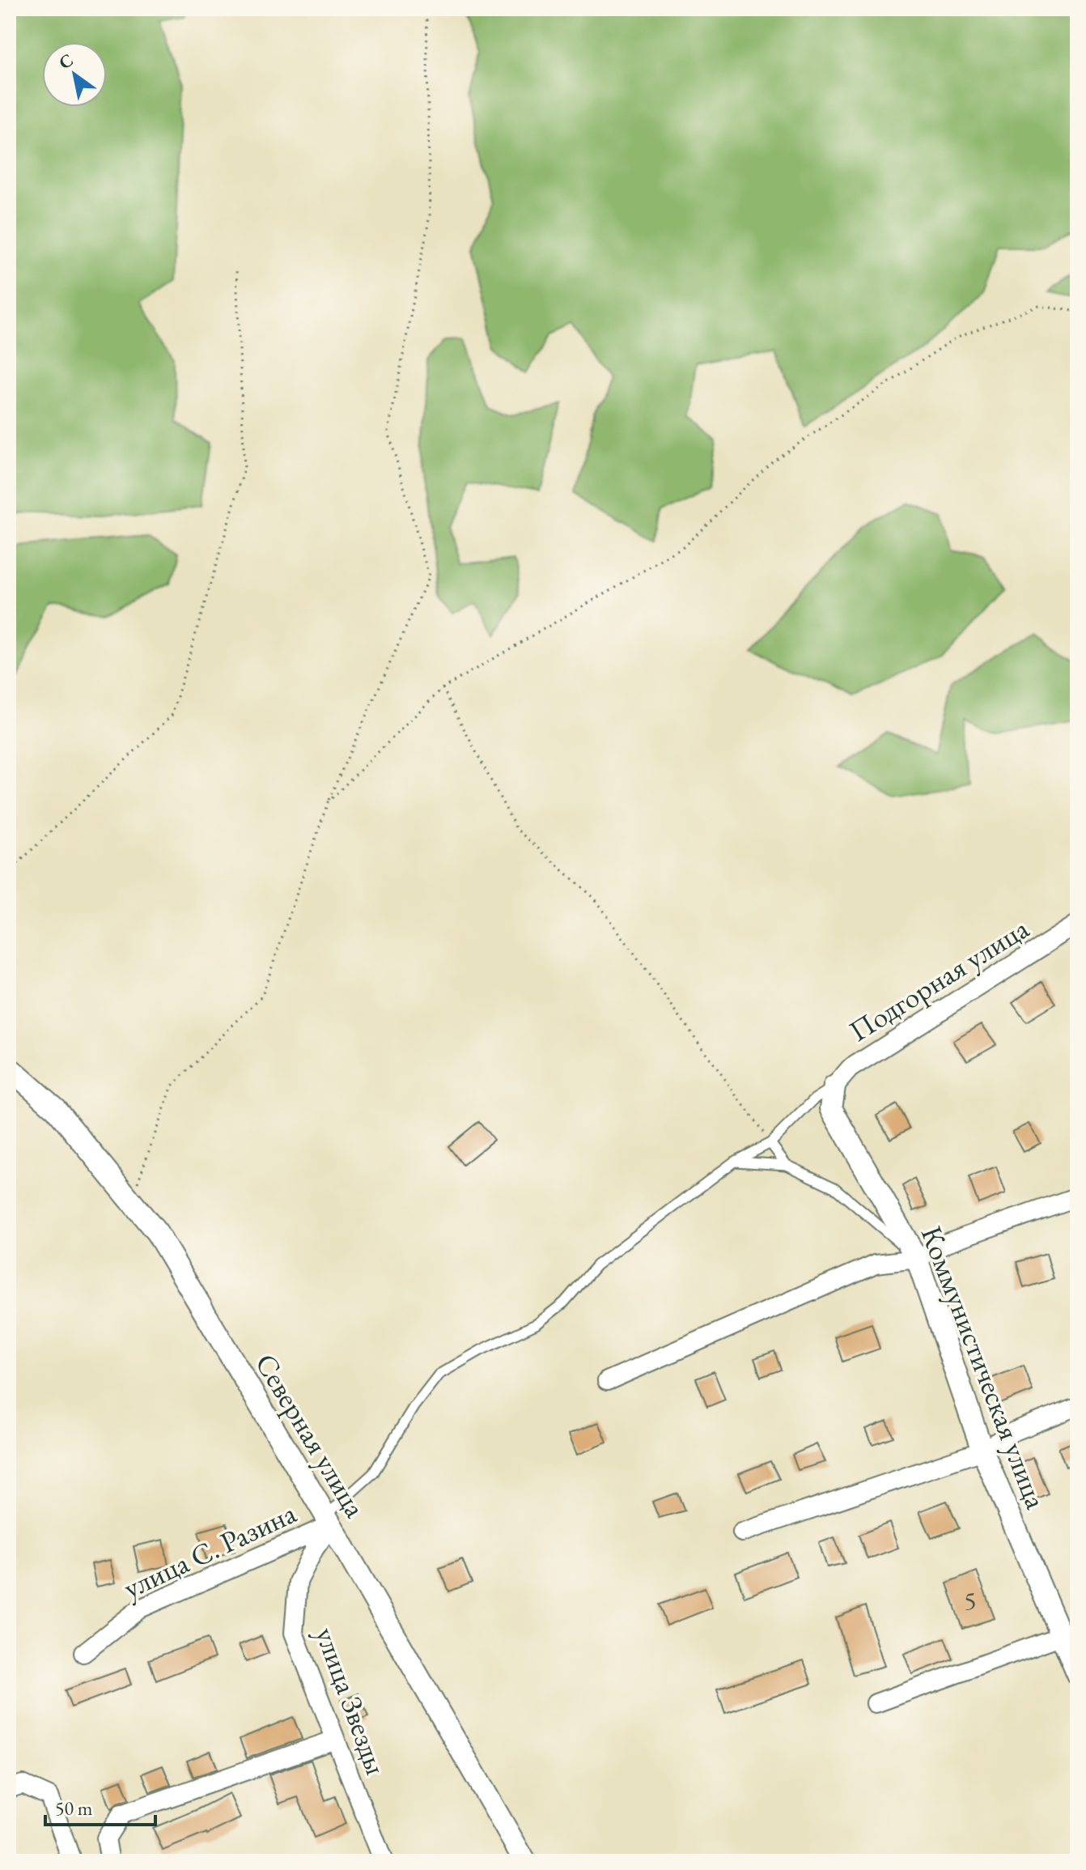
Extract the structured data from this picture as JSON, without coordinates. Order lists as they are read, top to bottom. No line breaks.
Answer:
{"streets":{"street":["Подгорная улица","Коммунистическая улица","Северная улица","улица С. Разина","улица Звезды"]},"crossings":[["Подгорная улица","Коммунистическая улица"],["Северная улица","улица С. Разина"],["Северная улица","улица Звезды"],["улица С. Разина","улица Звезды"]],"house_numbers":["5"],"scale_bar":"50 m","north":"top left"}
